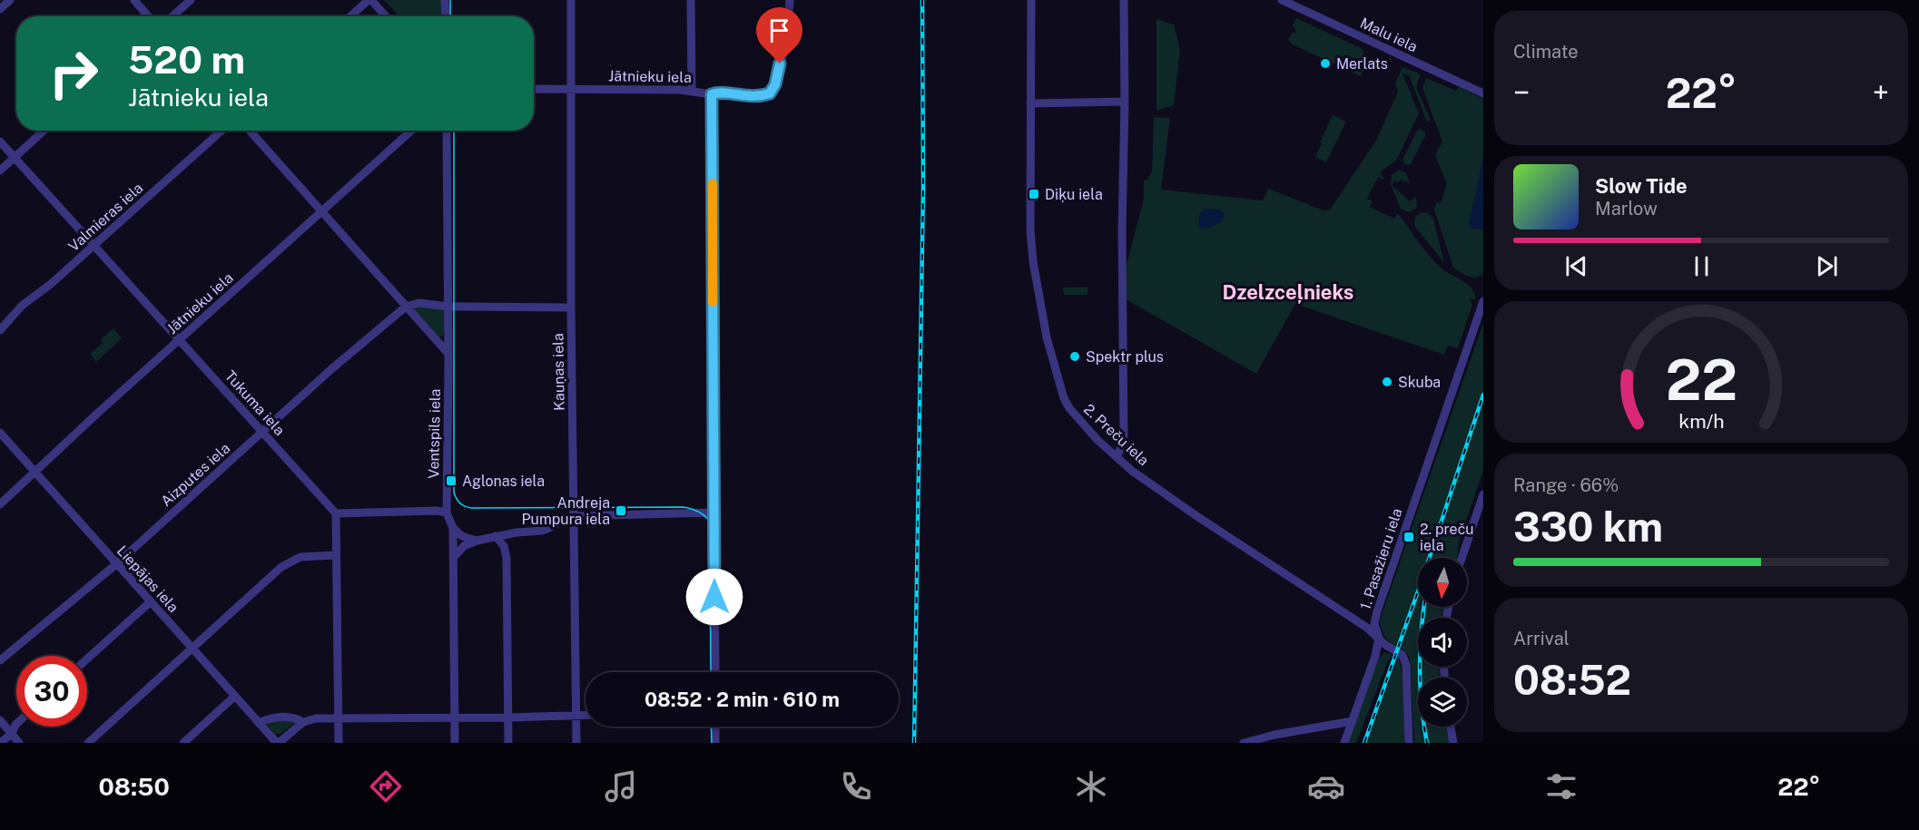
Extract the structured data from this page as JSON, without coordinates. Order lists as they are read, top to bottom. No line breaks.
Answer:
{"streets":{"street":["Malu iela","Jātnieku iela","Valmieras iela","Kauņas iela","Tukuma iela","Ventspils iela","2. Preču iela","Aizputes iela","1. Pasažieru iela","Liepājas iela"]},"crossings":[["Jātnieku iela","Kauņas iela"],["Jātnieku iela","Tukuma iela"],["Jātnieku iela","Liepājas iela"],["Valmieras iela","Tukuma iela"],["Tukuma iela","Aizputes iela"],["2. Preču iela","1. Pasažieru iela"],["Aizputes iela","Liepājas iela"]],"districts":["Dzelzceļnieks"],"places":{"other":["Merlats","Spektr plus","Skuba"],"transit":["Diķu iela","Aglonas iela","Andreja Pumpura iela","2. preču iela"]},"north":"bottom","page":{"tile":["Climate",["Range · 66%","330 km"],["Arrival","08:52"]],"turn":["520 m","Jātnieku iela"],"heat":["−","22°","+"],"song":["Slow Tide","Marlow"],"limit":"30","trip":"08:52 · 2 min · 610 m","tabs":["08:50","22°"],"gauge":["22","km/h"]}}
